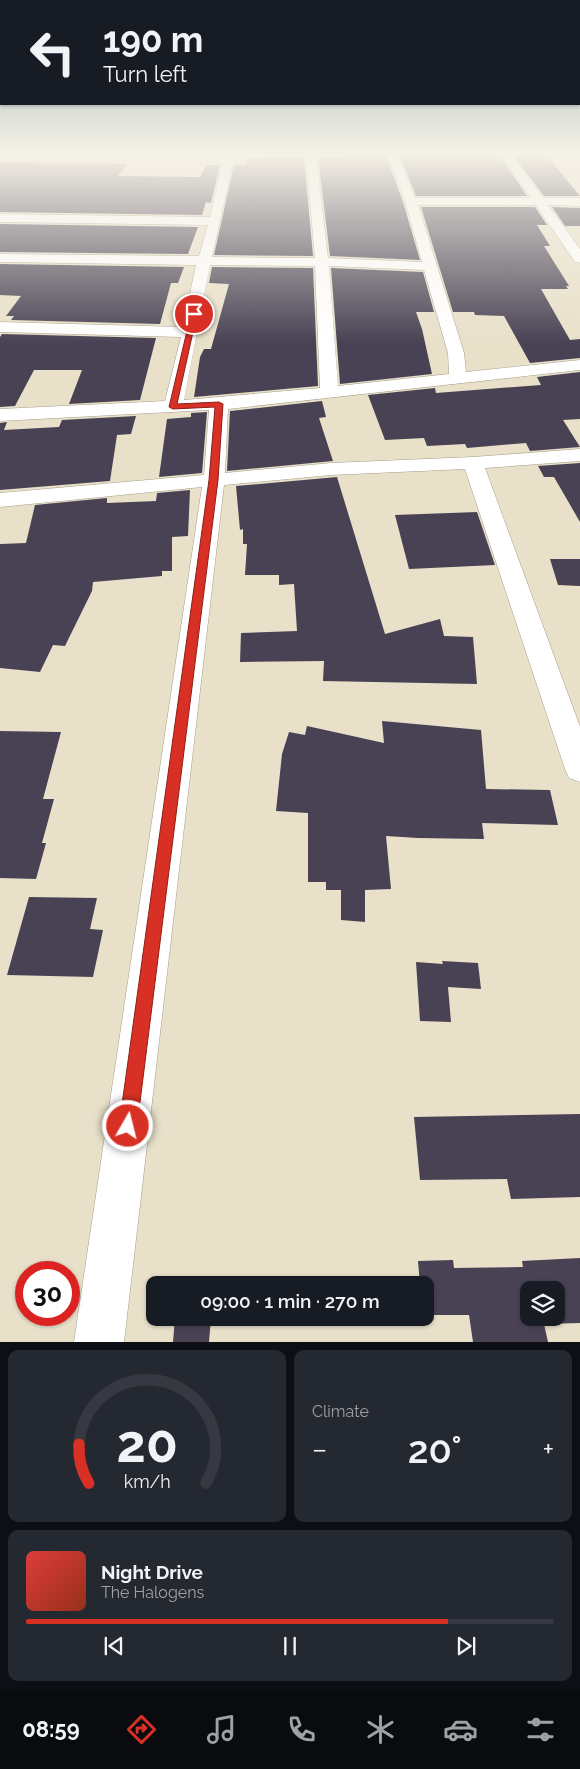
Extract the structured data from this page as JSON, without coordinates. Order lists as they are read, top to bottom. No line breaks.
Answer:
{"page":{"turn":["190 m","Turn left"],"limit":"30","trip":"09:00 · 1 min · 270 m","tile":"Climate","heat":["−","20°","+"],"song":["Night Drive","The Halogens"],"tabs":"08:59","gauge":["20","km/h"]}}
